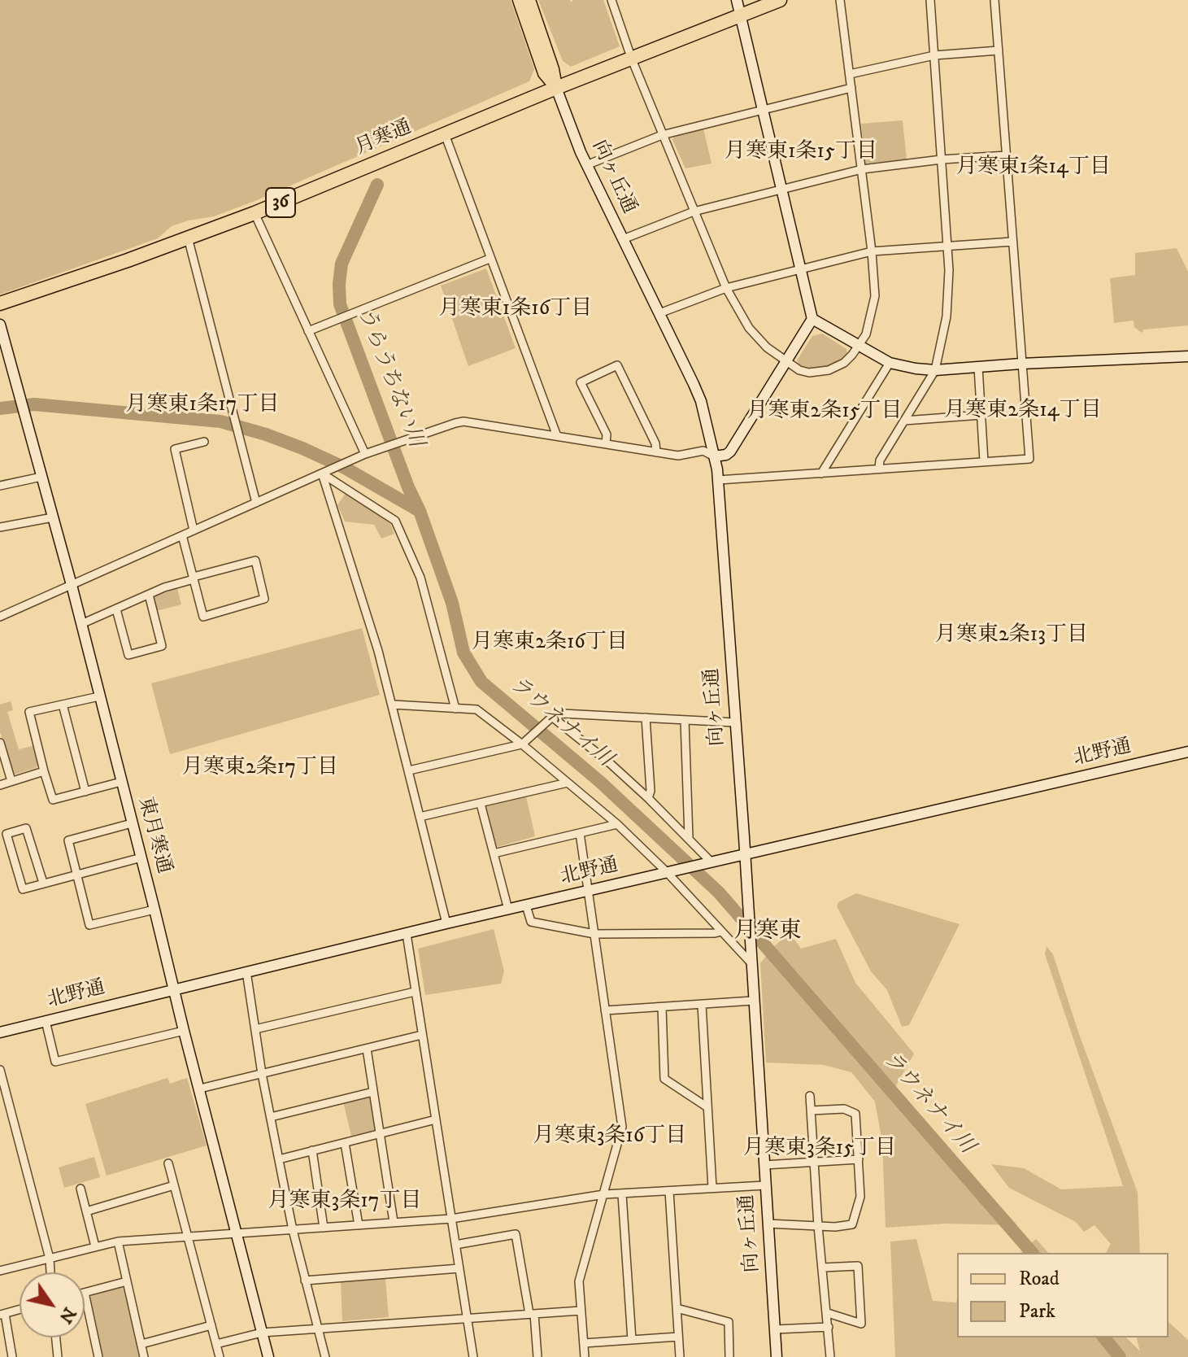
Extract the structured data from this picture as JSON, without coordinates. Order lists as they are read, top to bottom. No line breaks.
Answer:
{"streets":{"highway":["月寒通","36"],"street":["向ヶ丘通","北野通","東月寒通"]},"crossings":[["月寒通","向ヶ丘通"],["向ヶ丘通","北野通"],["北野通","東月寒通"]],"districts":["月寒東1条15丁目","月寒東1条14丁目","月寒東1条16丁目","月寒東1条17丁目","月寒東2条14丁目","月寒東2条15丁目","月寒東2条13丁目","月寒東2条16丁目","月寒東2条17丁目","月寒東","月寒東3条16丁目","月寒東3条15丁目","月寒東3条17丁目"],"water":["うらうちない川","ラウネナイ川"],"legend":["Road","Park"],"north":"bottom right"}
